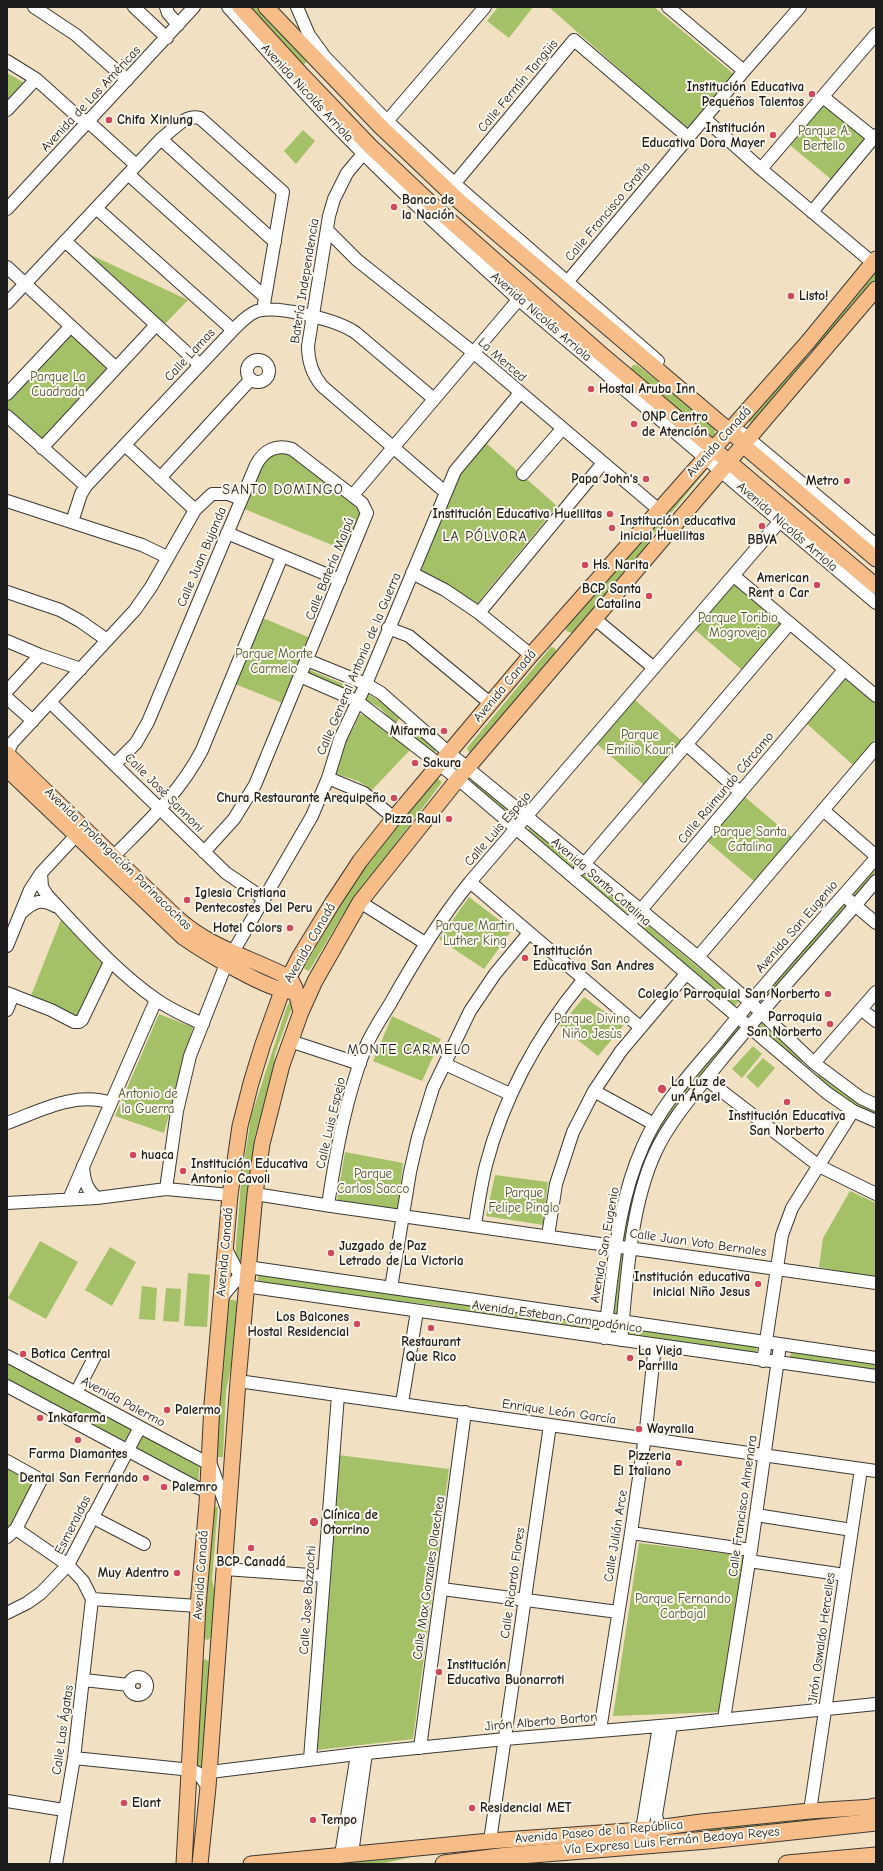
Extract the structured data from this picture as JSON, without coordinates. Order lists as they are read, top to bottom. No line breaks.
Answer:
{"streets":{"highway":["Vía Expresa Luis Fernán Bedoya Reyes"],"main road":["Avenida Nicolás Arriola","Avenida Canadá","Avenida Prolongación Parinacochas","Avenida Paseo de la República"],"street":["Calle Fermín Tangüis","Avenida de Las Américas","Calle Francisco Graña","Batería Independencia","Calle Lamas","La Merced","Calle Juan Bujanda","Calle Batería Maipú","Calle General Antonio de la Guerra","Calle Raimundo Cárcamo","Calle José Sannoni","Calle Luis Espejo","Avenida Santa Catalina","Avenida San Eugenio","Calle Juan Voto Bernales","Avenida Esteban Campodónico","Avenida Palermo","Enrique León García","Calle Francisco Almenara","Esmeraldas","Calle Julián Arce","Calle Max Gonzales Olaechea","Calle Ricardo Flores","Calle Jose Bazzochi","Jirón Oswaldo Hercelles","Jirón Alberto Barton","Calle Las Ágatas"]},"crossings":[["Calle Fermín Tangüis","Calle Francisco Graña"],["Avenida Nicolás Arriola","Batería Independencia"],["Avenida Nicolás Arriola","Avenida Canadá"],["Avenida Nicolás Arriola","Calle Luis Espejo"],["Batería Independencia","La Merced"],["Batería Independencia","Calle General Antonio de la Guerra"],["La Merced","Avenida Canadá"],["La Merced","Calle General Antonio de la Guerra"],["Avenida Canadá","Avenida Prolongación Parinacochas"],["Avenida Canadá","Avenida Santa Catalina"],["Avenida Canadá","Calle Juan Voto Bernales"],["Avenida Canadá","Avenida Esteban Campodónico"],["Avenida Canadá","Avenida Palermo"],["Avenida Canadá","Enrique León García"],["Avenida Canadá","Jirón Alberto Barton"],["Calle Juan Bujanda","Calle Batería Maipú"],["Calle Juan Bujanda","Calle José Sannoni"],["Calle Batería Maipú","Calle José Sannoni"],["Calle Batería Maipú","Avenida Santa Catalina"],["Calle General Antonio de la Guerra","Calle José Sannoni"],["Calle General Antonio de la Guerra","Avenida Prolongación Parinacochas"],["Calle General Antonio de la Guerra","Avenida Santa Catalina"],["Calle Raimundo Cárcamo","Avenida Santa Catalina"],["Calle Luis Espejo","Avenida Santa Catalina"],["Calle Luis Espejo","Calle Juan Voto Bernales"],["Avenida Santa Catalina","Avenida San Eugenio"],["Avenida San Eugenio","Calle Juan Voto Bernales"],["Avenida San Eugenio","Avenida Esteban Campodónico"],["Avenida Esteban Campodónico","Calle Francisco Almenara"],["Avenida Esteban Campodónico","Calle Julián Arce"],["Avenida Palermo","Esmeraldas"],["Enrique León García","Calle Francisco Almenara"],["Enrique León García","Calle Julián Arce"],["Enrique León García","Calle Max Gonzales Olaechea"],["Enrique León García","Calle Ricardo Flores"],["Enrique León García","Calle Jose Bazzochi"],["Enrique León García","Jirón Oswaldo Hercelles"],["Calle Francisco Almenara","Jirón Alberto Barton"],["Calle Julián Arce","Jirón Alberto Barton"],["Calle Max Gonzales Olaechea","Jirón Alberto Barton"],["Calle Ricardo Flores","Jirón Alberto Barton"],["Calle Ricardo Flores","Avenida Paseo de la República"],["Calle Jose Bazzochi","Jirón Alberto Barton"],["Jirón Oswaldo Hercelles","Jirón Alberto Barton"],["Jirón Oswaldo Hercelles","Avenida Paseo de la República"],["Avenida Paseo de la República","Vía Expresa Luis Fernán Bedoya Reyes"]],"districts":["SANTO DOMINGO","LA PÓLVORA","MONTE CARMELO"],"parks":["Parque A. Bertello","Parque La Cuadrada","Parque Toribio Mogrovejo","Parque Monte Carmelo","Parque Emilio Kouri","Parque Santa Catalina","Parque Martin Luther King","Parque Divino Niño Jesùs","Antonio de la Guerra","Parque Carlos Sacco","Parque Felipe Pinglo","Parque Fernando Carbajal"],"places":["Institución Educativa Pequeños Talentos","Chifa Xinlung","Institución Educativa Dora Mayer","Banco de la Nación","Listo!","Hostal Aruba Inn","ONP Centro de Atención","Papa John's","Metro","Institución Educativa Huellitas","BBVA","Institución educativa inicial Huellitas","Hs. Narita","American Rent a Car","BCP Santa Catalina","Mifarma","Sakura","Chura Restaurante Arequipeño","Pizza Raul","Iglesia Cristiana Pentecostes Del Peru","Hotel Colors","Institución Educativa San Andres","Colegio Parroquial San Norberto","Parroquia San Norberto","La Luz de un Ángel","Institución Educativa San Norberto","huaca","Institución Educativa Antonio Cavoli","Juzgado de Paz Letrado de La Victoria","Institución educativa inicial Niño Jesus","Los Balcones Hostal Residencial","Restaurant Que Rico","Botica Central","La Vieja Parrilla","Palermo","Inkafarma","Wayralla","Farma Diamantes","Pizzeria El Italiano","Dental San Fernando","Palemro","Clínica de Otorrino","BCP Canadá","Muy Adentro","Institución Educativa Buonarroti","Elant","Residencial MET","Tempo"]}
